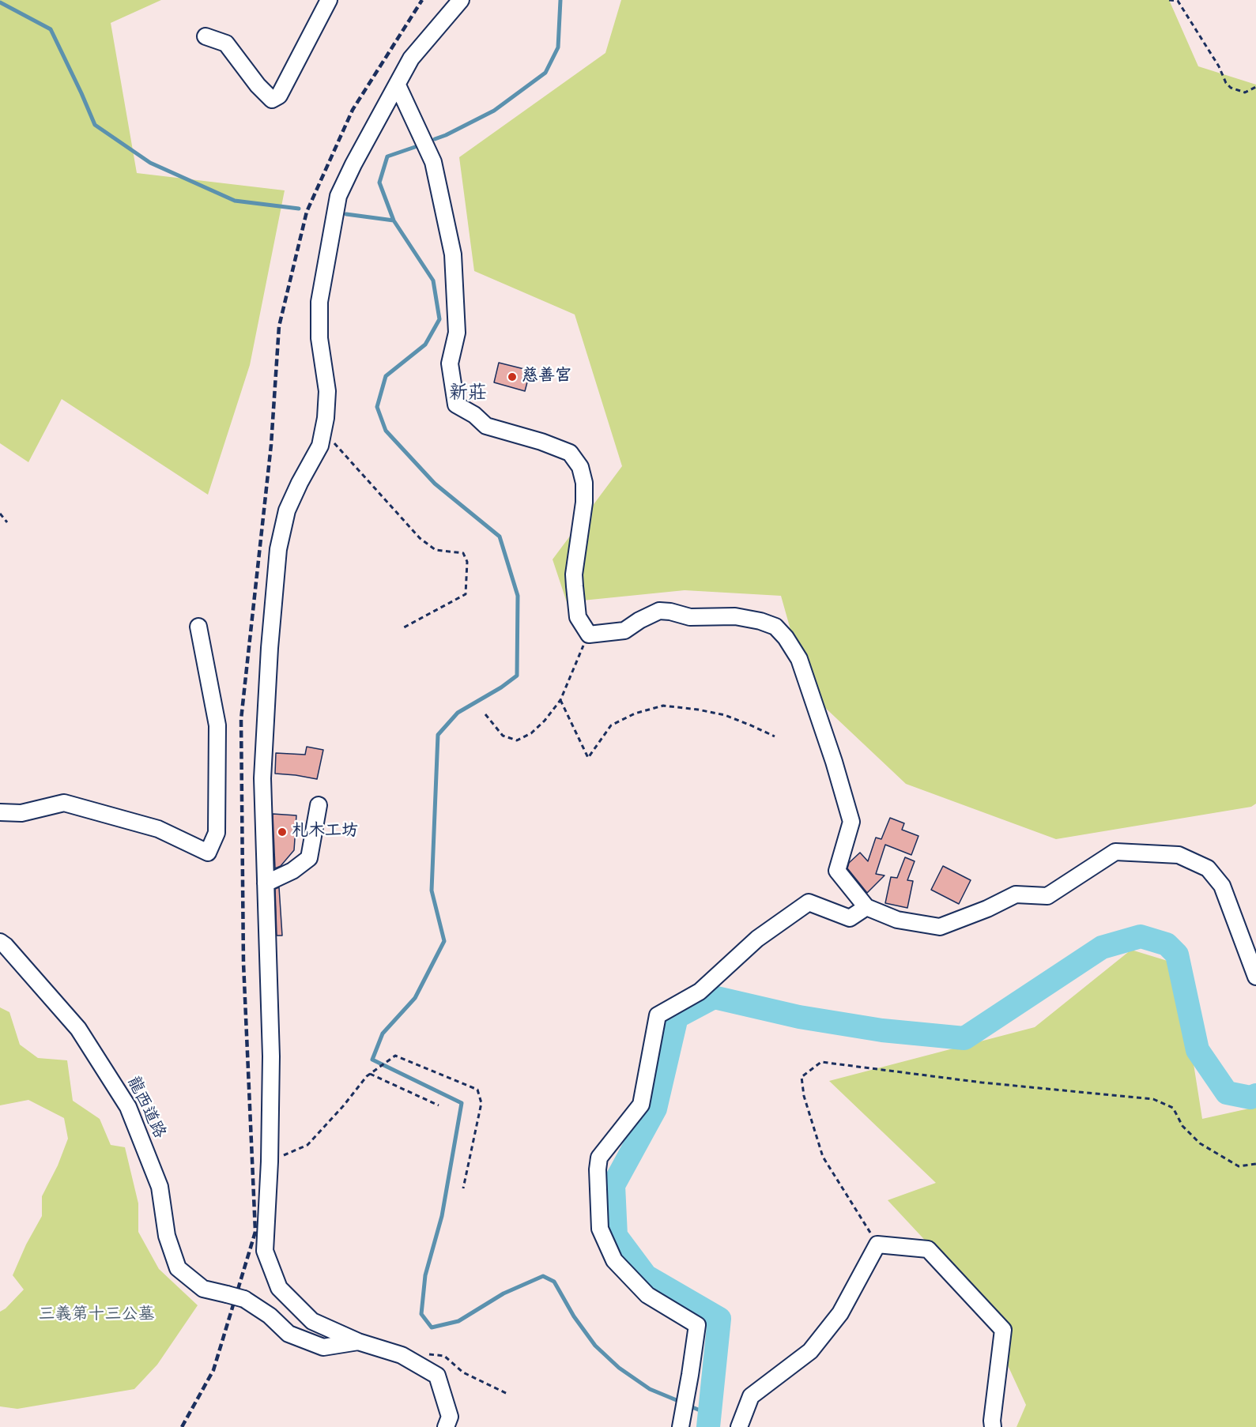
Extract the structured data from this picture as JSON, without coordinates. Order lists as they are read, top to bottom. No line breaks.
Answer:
{"streets":{"street":["龍西道路"]},"districts":["新莊"],"parks":["三義第十三公墓"],"places":["慈善宮","札木工坊"]}
